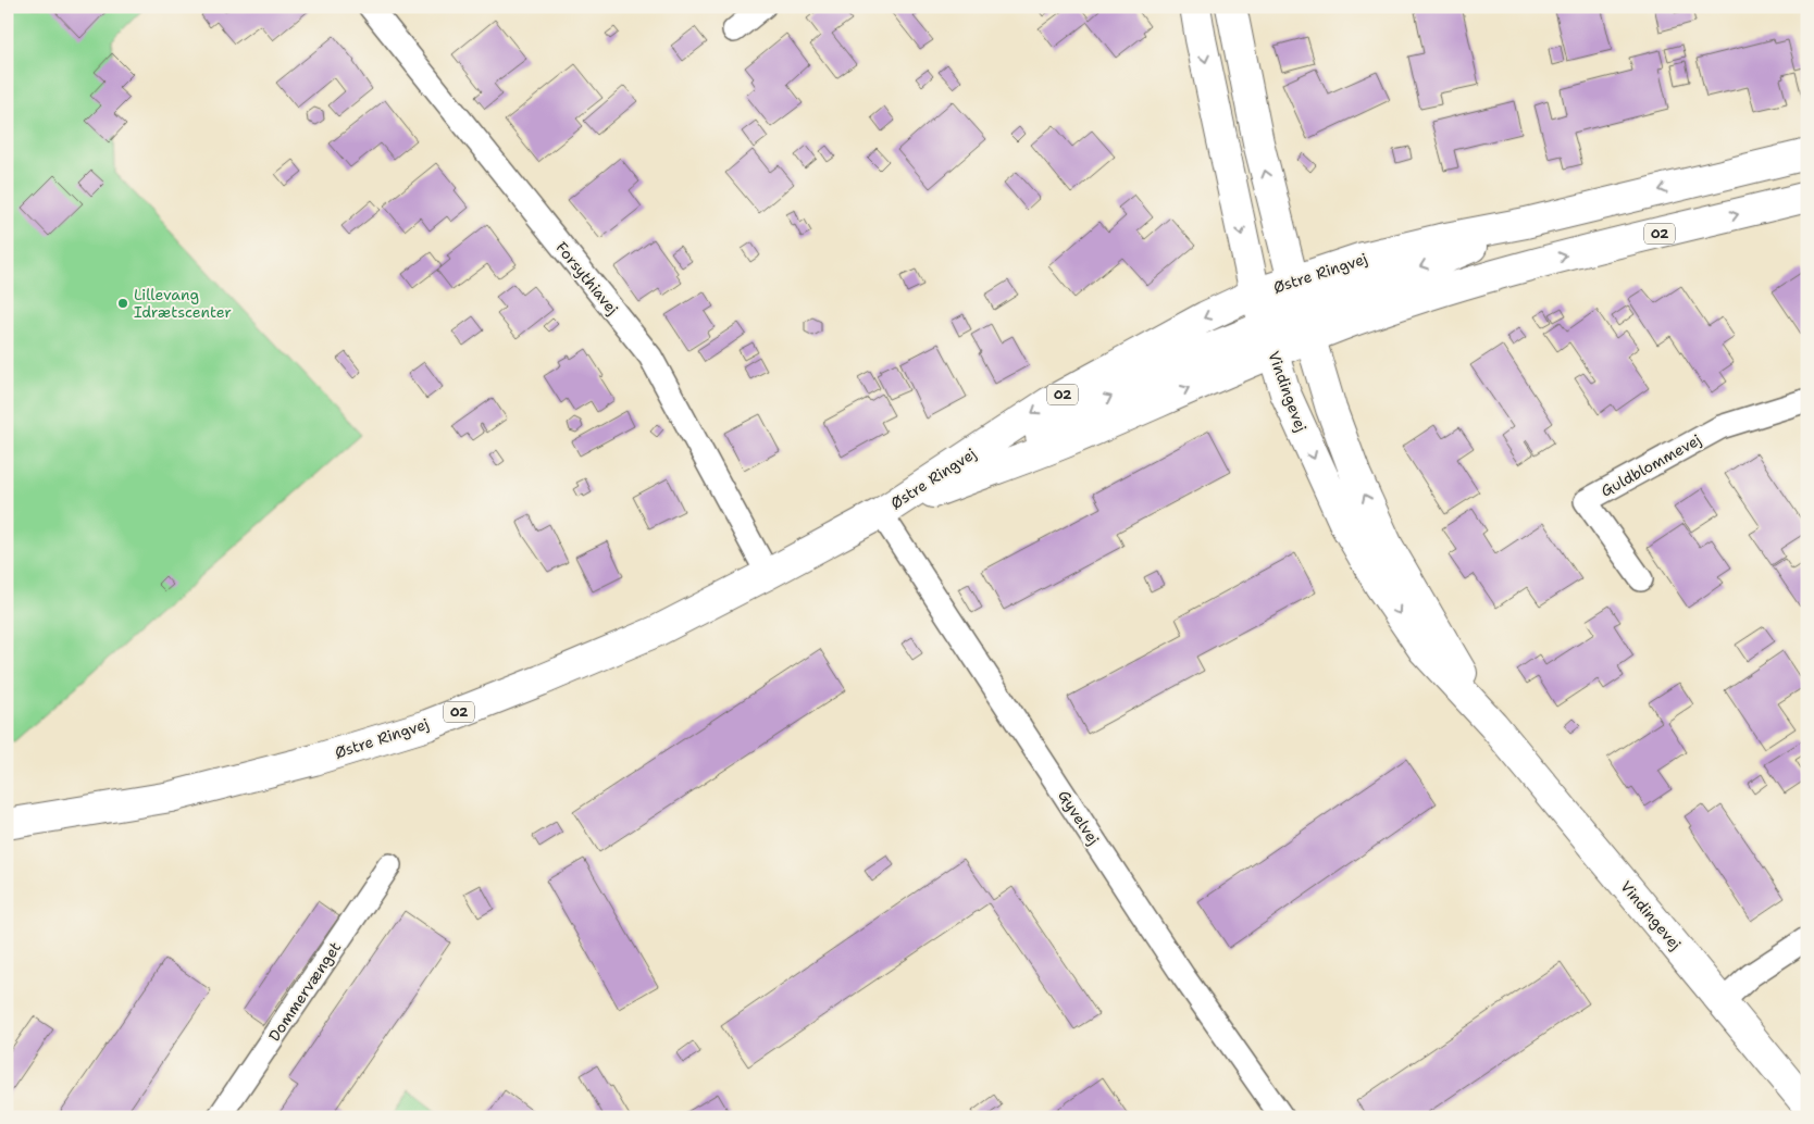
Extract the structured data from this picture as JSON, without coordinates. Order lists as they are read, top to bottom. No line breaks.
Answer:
{"streets":{"main road":["O2","Østre Ringvej","Vindingevej"],"street":["Forsythiavej","Guldblommevej","Gyvelvej","Dommervænget"]},"crossings":[["Østre Ringvej","Forsythiavej"],["Østre Ringvej","Vindingevej"],["Østre Ringvej","Gyvelvej"]],"places":["Lillevang Idrætscenter"]}
